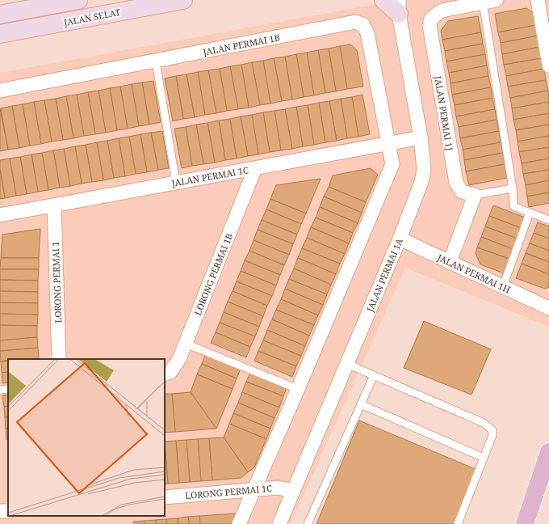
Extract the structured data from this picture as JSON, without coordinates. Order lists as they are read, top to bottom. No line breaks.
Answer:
{"streets":{"main road":["JALAN SELAT"],"street":["JALAN PERMAI 1B","JALAN PERMAI 1J","JALAN PERMAI 1C","JALAN PERMAI 1H","LORONG PERMAI 1B","JALAN PERMAI 1A","LORONG PERMAI 1","LORONG PERMAI 1C"]},"crossings":[["JALAN PERMAI 1B","JALAN PERMAI 1C"],["JALAN PERMAI 1C","LORONG PERMAI 1B"],["JALAN PERMAI 1C","JALAN PERMAI 1A"],["JALAN PERMAI 1C","LORONG PERMAI 1"],["JALAN PERMAI 1H","JALAN PERMAI 1A"],["JALAN PERMAI 1A","LORONG PERMAI 1C"]]}
